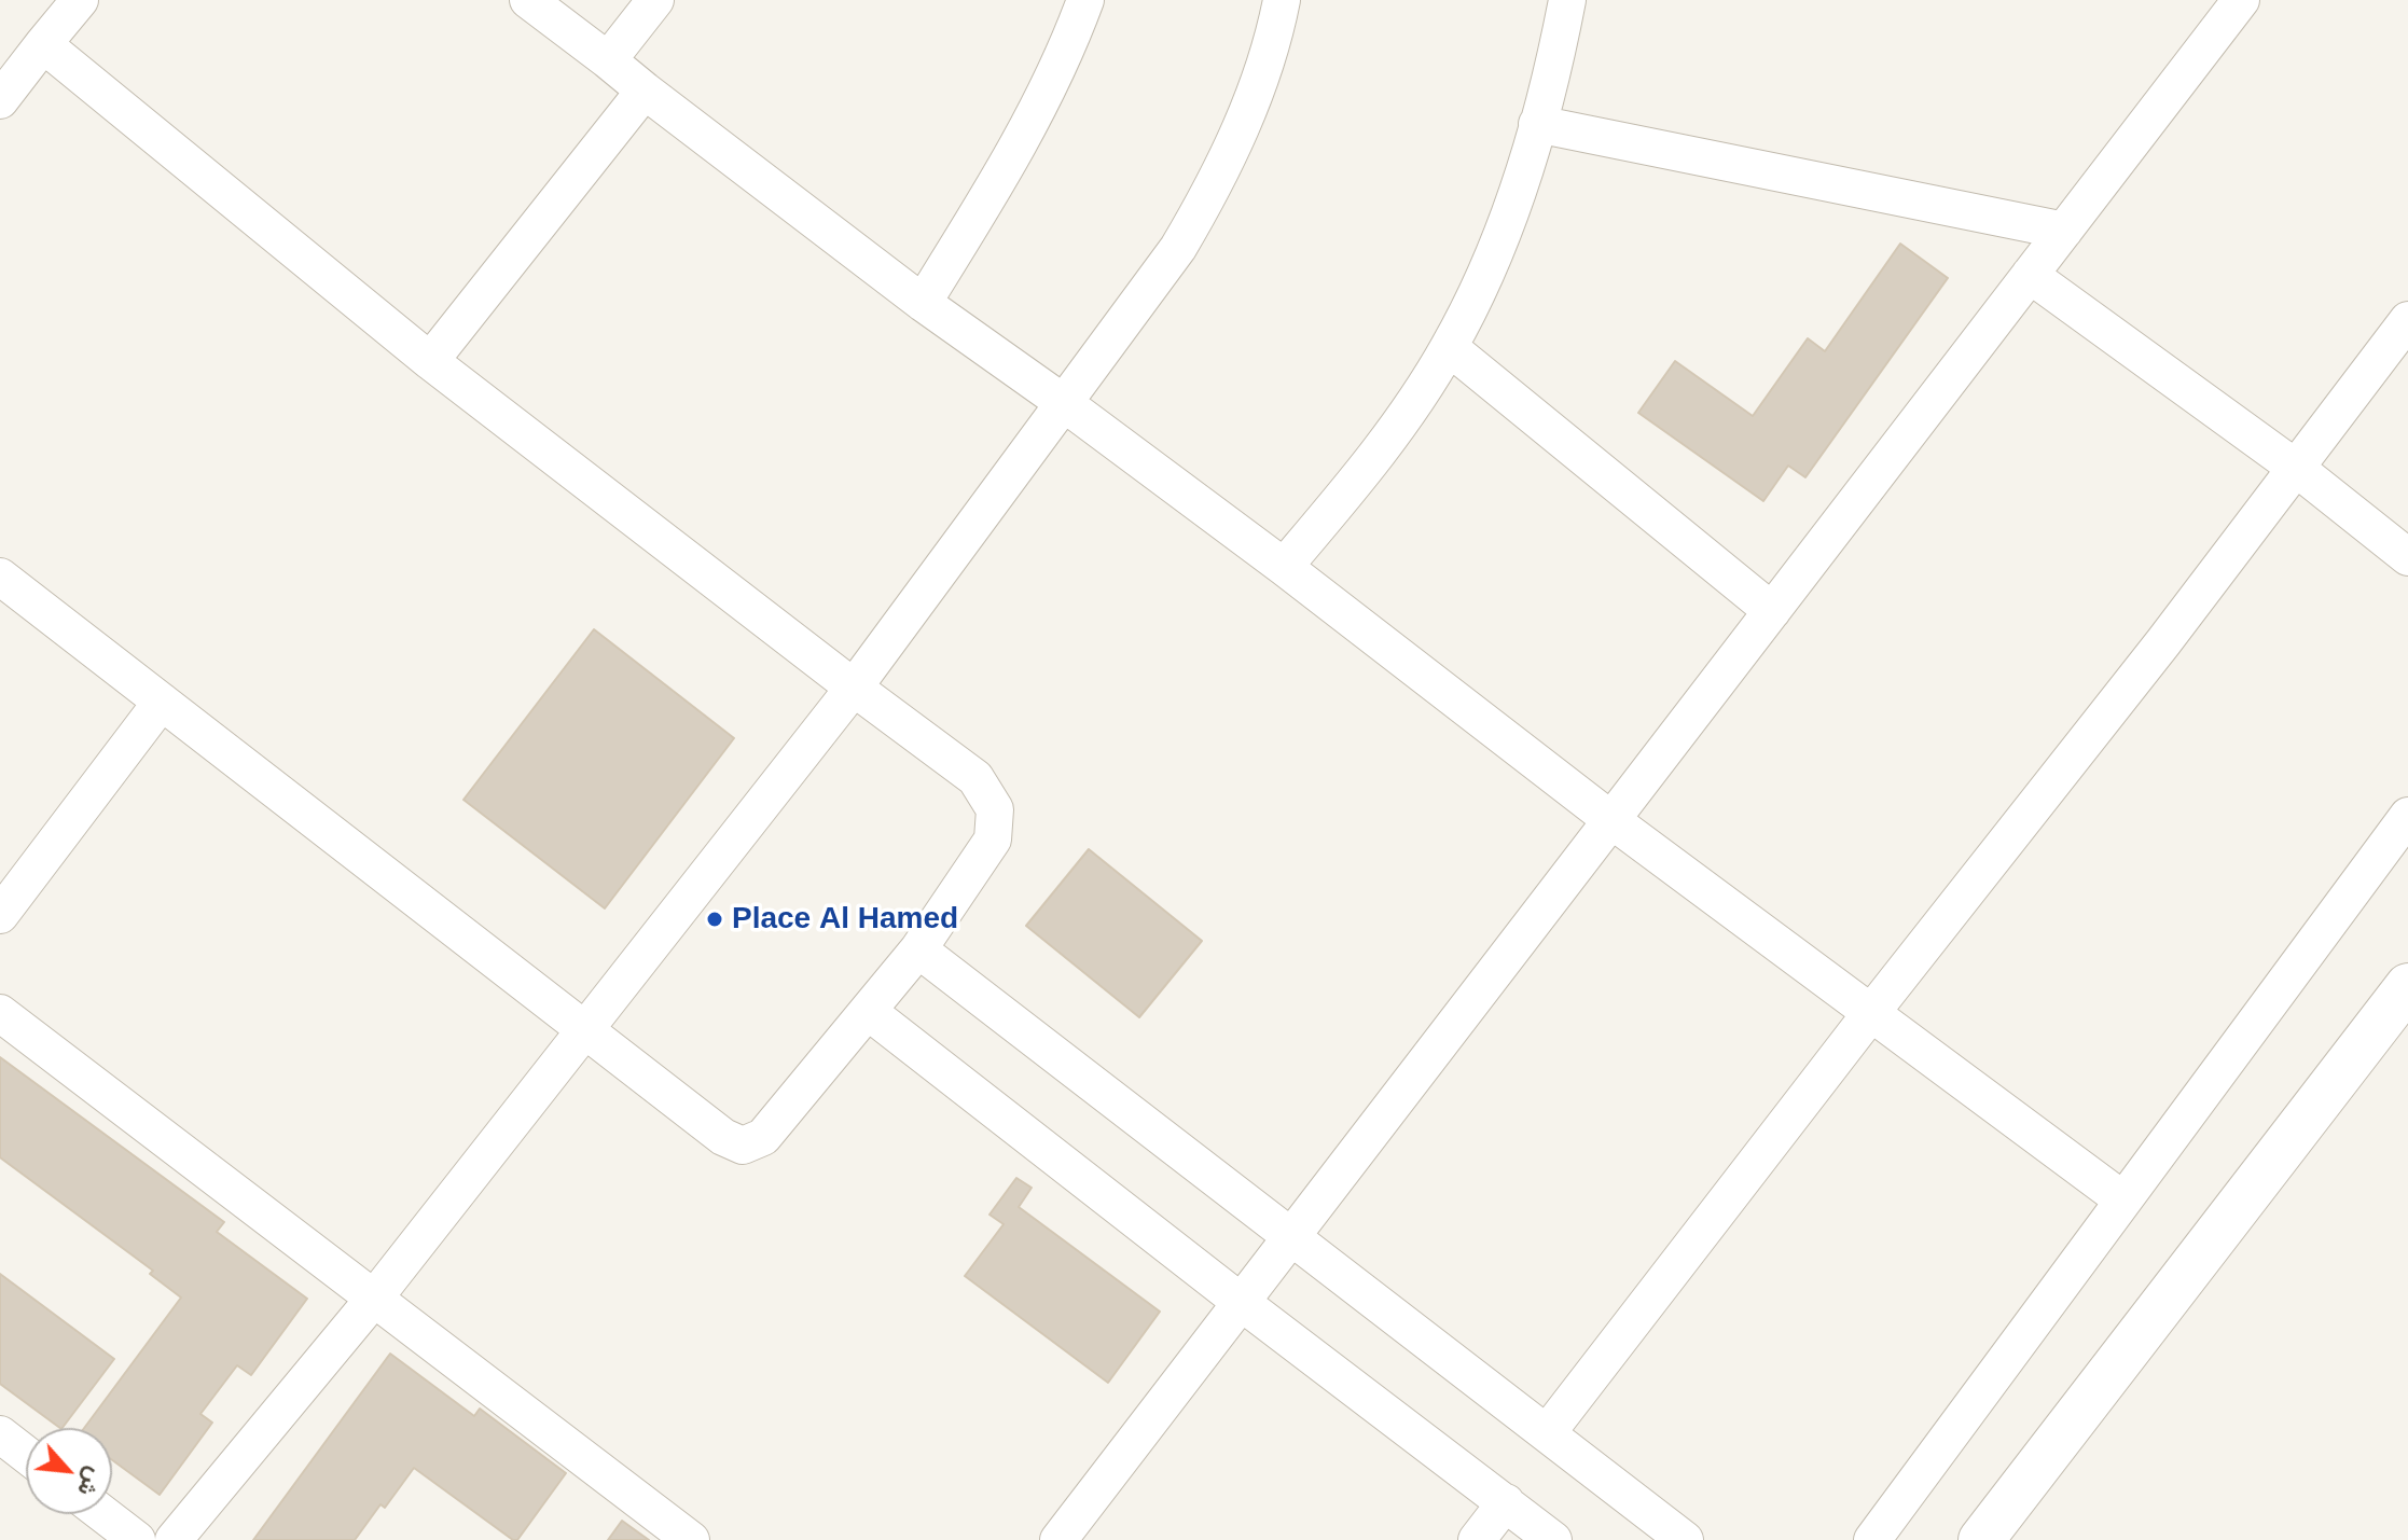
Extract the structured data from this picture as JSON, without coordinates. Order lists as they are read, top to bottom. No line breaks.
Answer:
{"places":["Place Al Hamed"],"north":"bottom right"}
